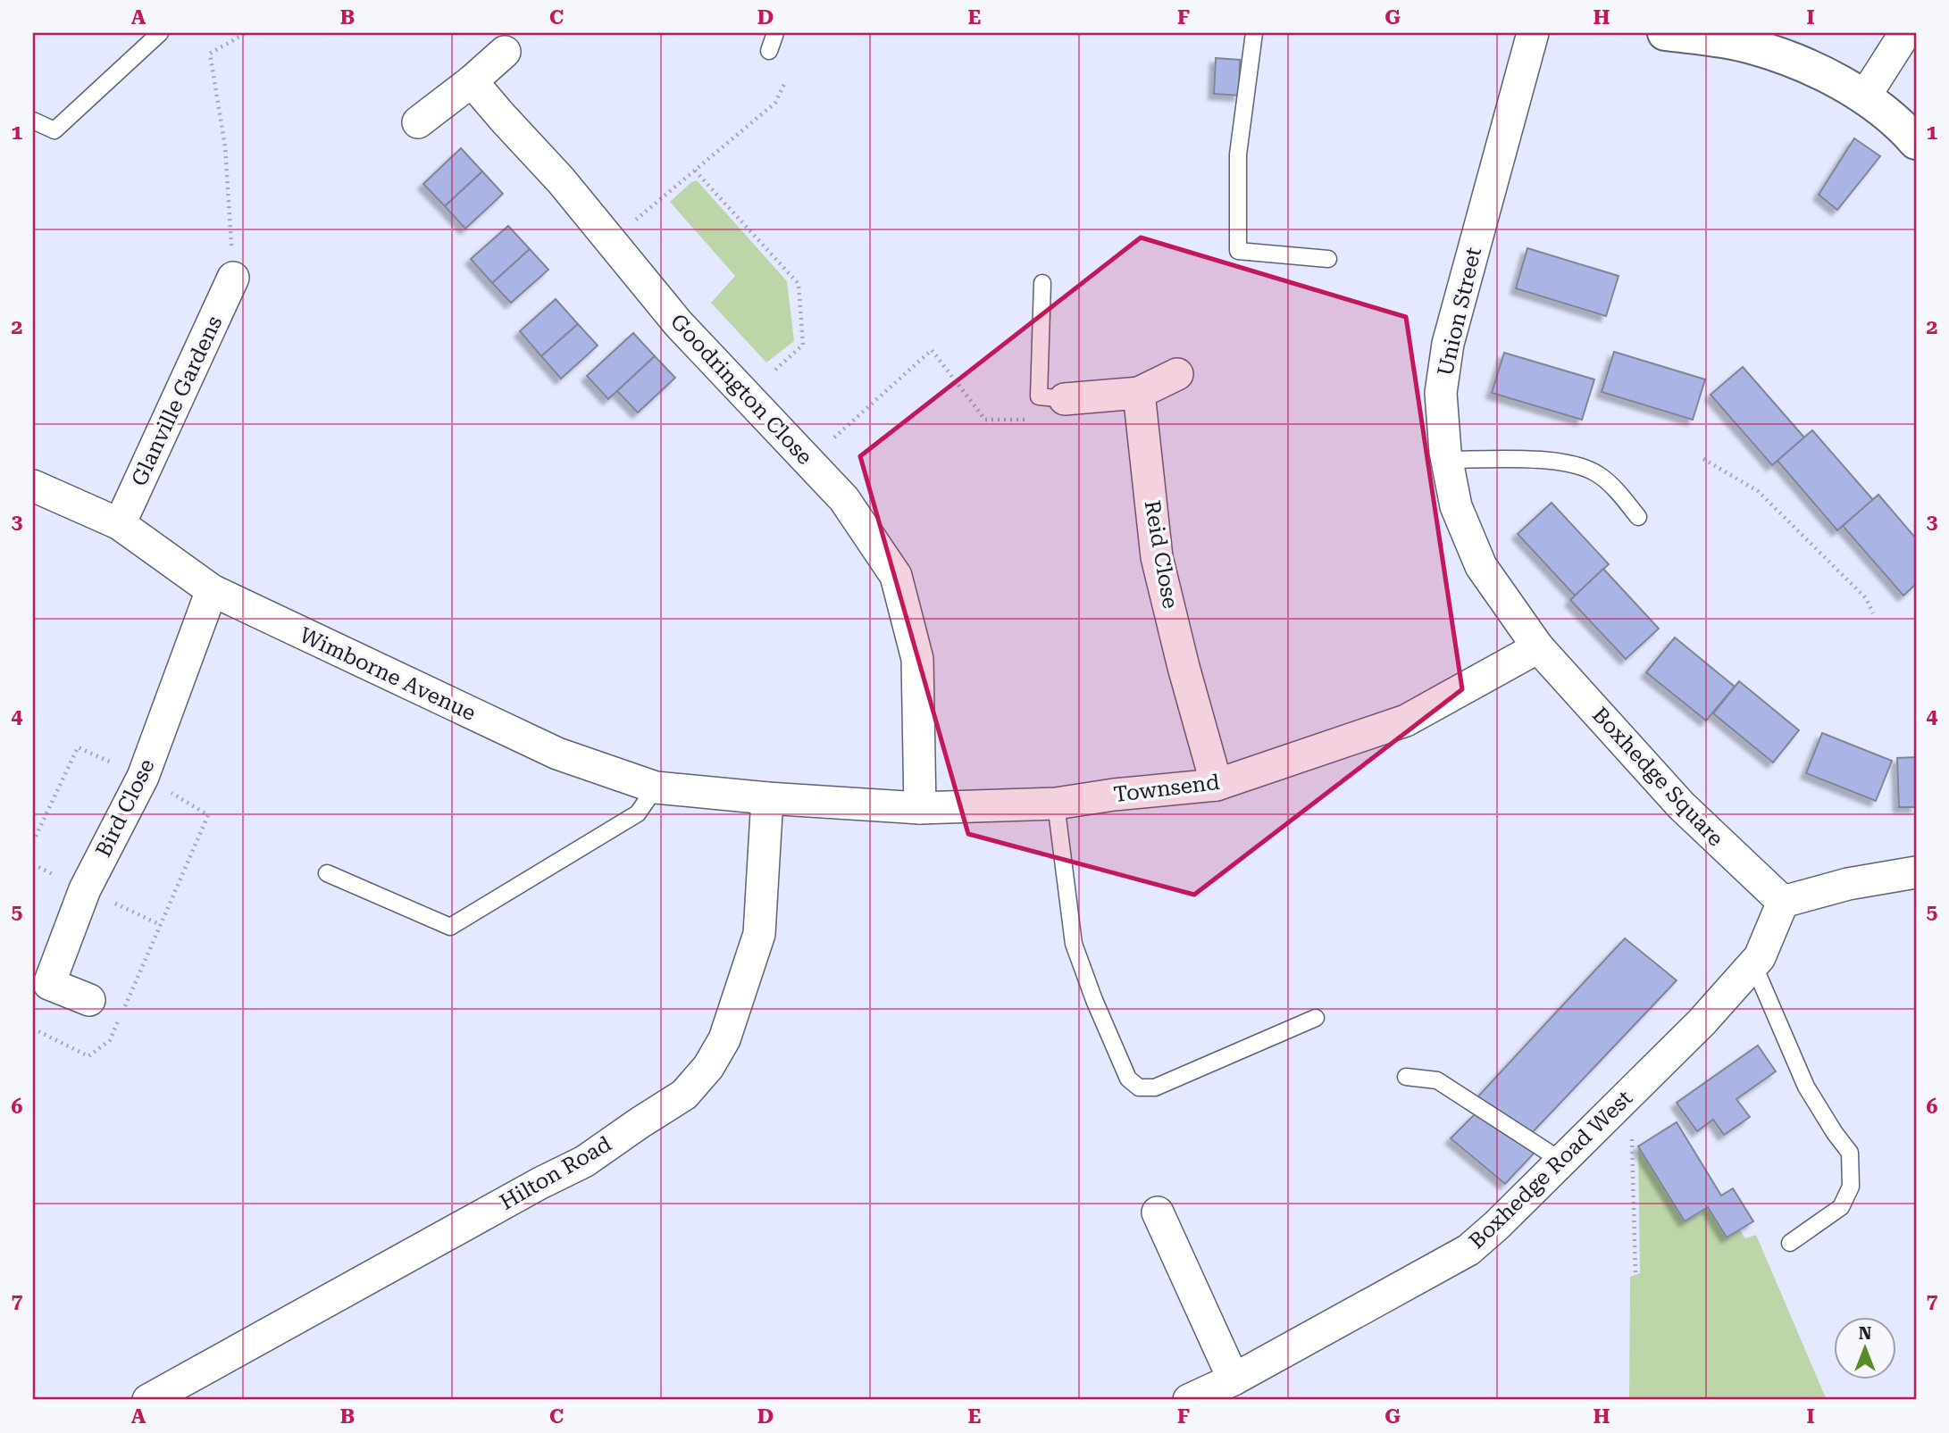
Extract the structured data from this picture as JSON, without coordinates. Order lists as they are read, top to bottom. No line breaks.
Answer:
{"streets":{"street":["Union Street","Goodrington Close","Glanville Gardens","Reid Close","Wimborne Avenue","Boxhedge Square","Townsend","Bird Close","Boxhedge Road West","Hilton Road"]},"crossings":[["Union Street","Boxhedge Square"],["Union Street","Townsend"],["Goodrington Close","Townsend"],["Glanville Gardens","Wimborne Avenue"],["Reid Close","Townsend"],["Wimborne Avenue","Townsend"],["Wimborne Avenue","Bird Close"],["Wimborne Avenue","Hilton Road"],["Boxhedge Square","Townsend"],["Boxhedge Square","Boxhedge Road West"],["Townsend","Hilton Road"]],"north":"top","grid":{"columns":["A","B","C","D","E","F","G","H","I"],"rows":["1","2","3","4","5","6","7"]}}
